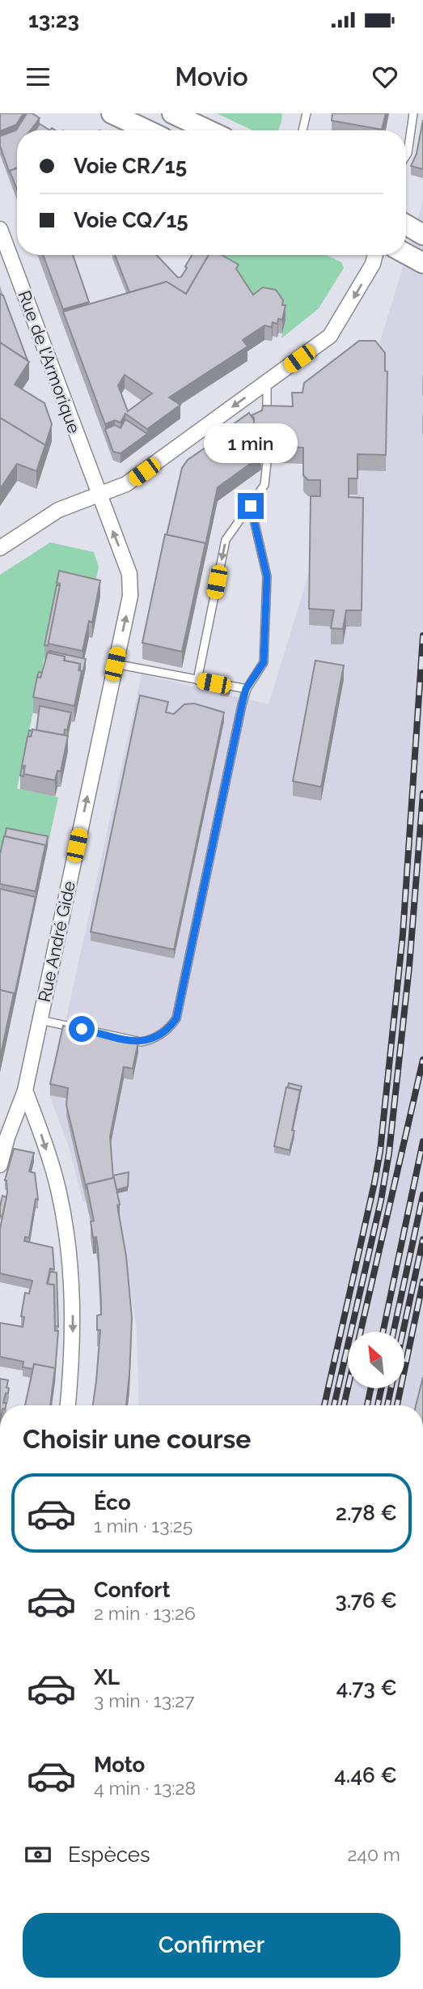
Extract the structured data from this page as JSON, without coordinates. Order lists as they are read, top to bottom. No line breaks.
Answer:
{"streets":{"street":["Rue de l'Armorique","Rue André Gide"]},"crossings":[["Rue de l'Armorique","Rue André Gide"]],"one_way":["Rue André Gide"],"north":"top left","page":{"status":"13:23","header":"Movio","banner":["Voie CR/15","Voie CQ/15"],"bubble":"1 min","heading":"Choisir une course","list":[{"name":"Éco","note":"1 min · 13:25","value":"2.78 €"},{"name":"Confort","note":"2 min · 13:26","value":"3.76 €"},{"name":"XL","note":"3 min · 13:27","value":"4.73 €"},{"name":"Moto","note":"4 min · 13:28","value":"4.46 €"}],"pay":["Espèces","240 m"],"buttons":"Confirmer"}}
